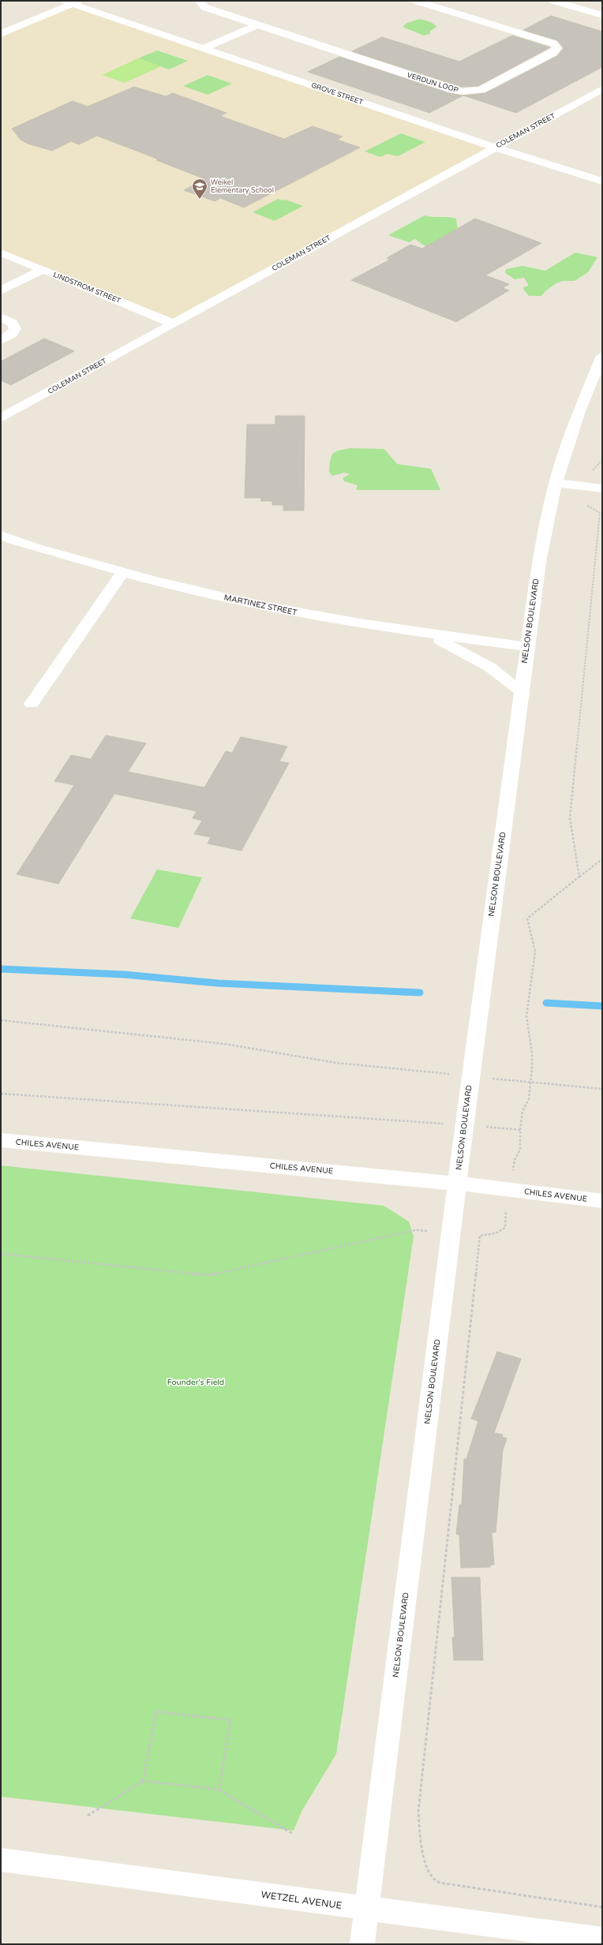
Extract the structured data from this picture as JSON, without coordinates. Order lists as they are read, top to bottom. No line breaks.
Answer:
{"streets":{"street":["VERDUN LOOP","GROVE STREET","COLEMAN STREET","LINDSTROM STREET","MARTINEZ STREET","NELSON BOULEVARD","CHILES AVENUE","WETZEL AVENUE"]},"crossings":[["GROVE STREET","COLEMAN STREET"],["COLEMAN STREET","LINDSTROM STREET"],["MARTINEZ STREET","NELSON BOULEVARD"],["NELSON BOULEVARD","CHILES AVENUE"],["NELSON BOULEVARD","WETZEL AVENUE"]],"parks":["Founder's Field"],"places":{"school or university":["Weikel Elementary School"]}}
